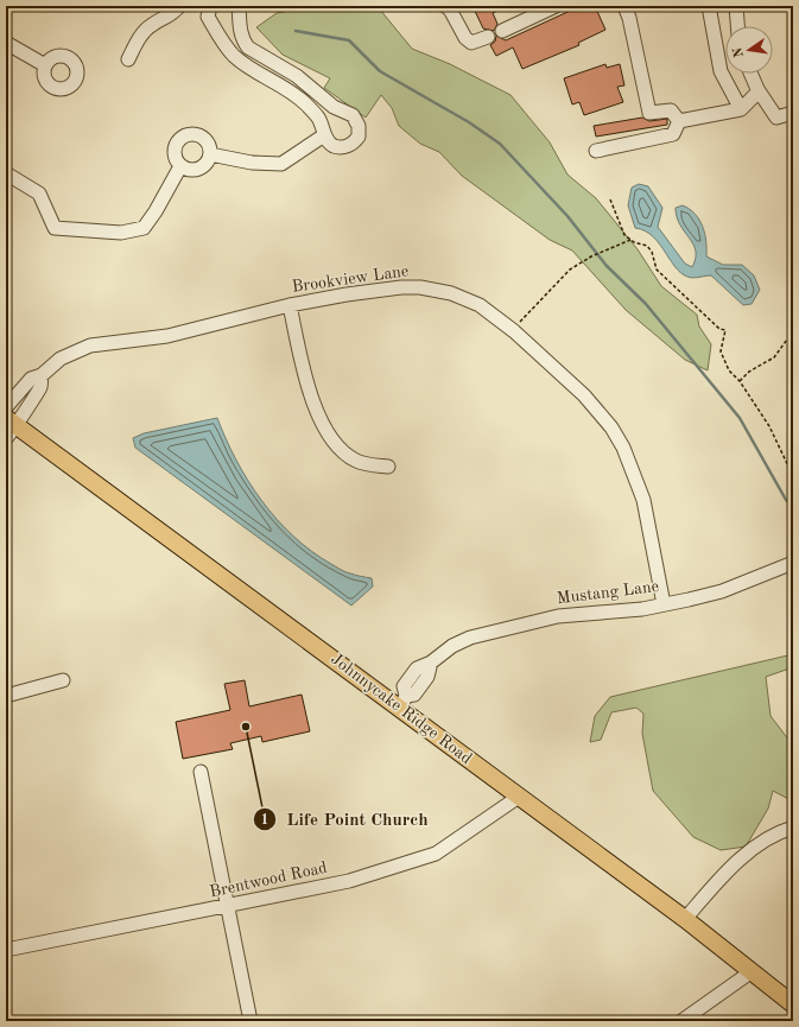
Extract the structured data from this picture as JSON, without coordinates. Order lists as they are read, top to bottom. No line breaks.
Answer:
{"streets":{"main road":["Johnnycake Ridge Road"],"street":["Brookview Lane","Mustang Lane","Brentwood Road"]},"crossings":[["Brookview Lane","Mustang Lane"],["Mustang Lane","Johnnycake Ridge Road"],["Johnnycake Ridge Road","Brentwood Road"]],"places":["Life Point Church"],"north":"left"}
